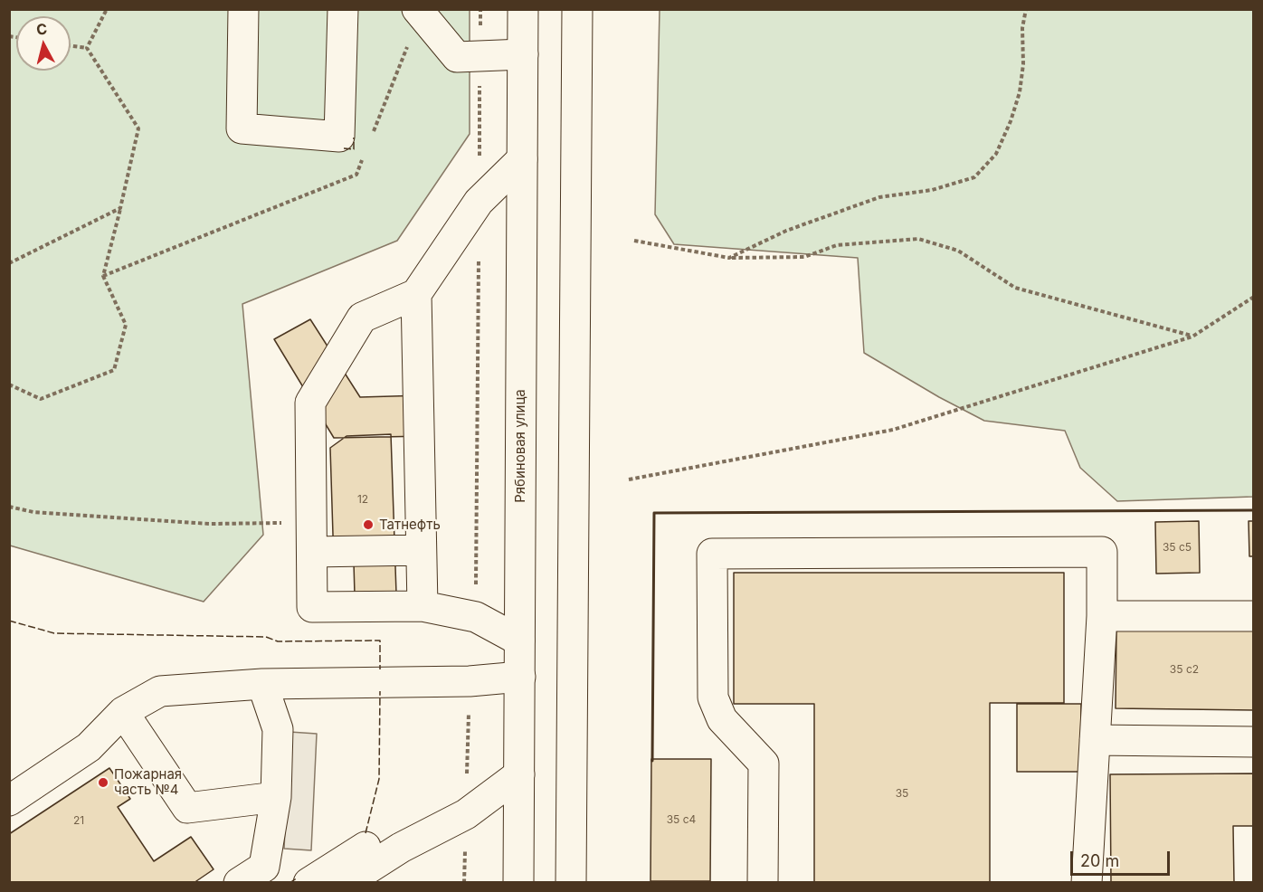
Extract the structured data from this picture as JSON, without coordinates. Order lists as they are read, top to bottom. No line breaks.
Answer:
{"streets":{"main road":["Рябиновая улица"]},"places":["Татнефть","Пожарная часть №4"],"house_numbers":["12","35 с5","35 с2","35","35 с4","21"],"scale_bar":"20 m","north":"top"}
